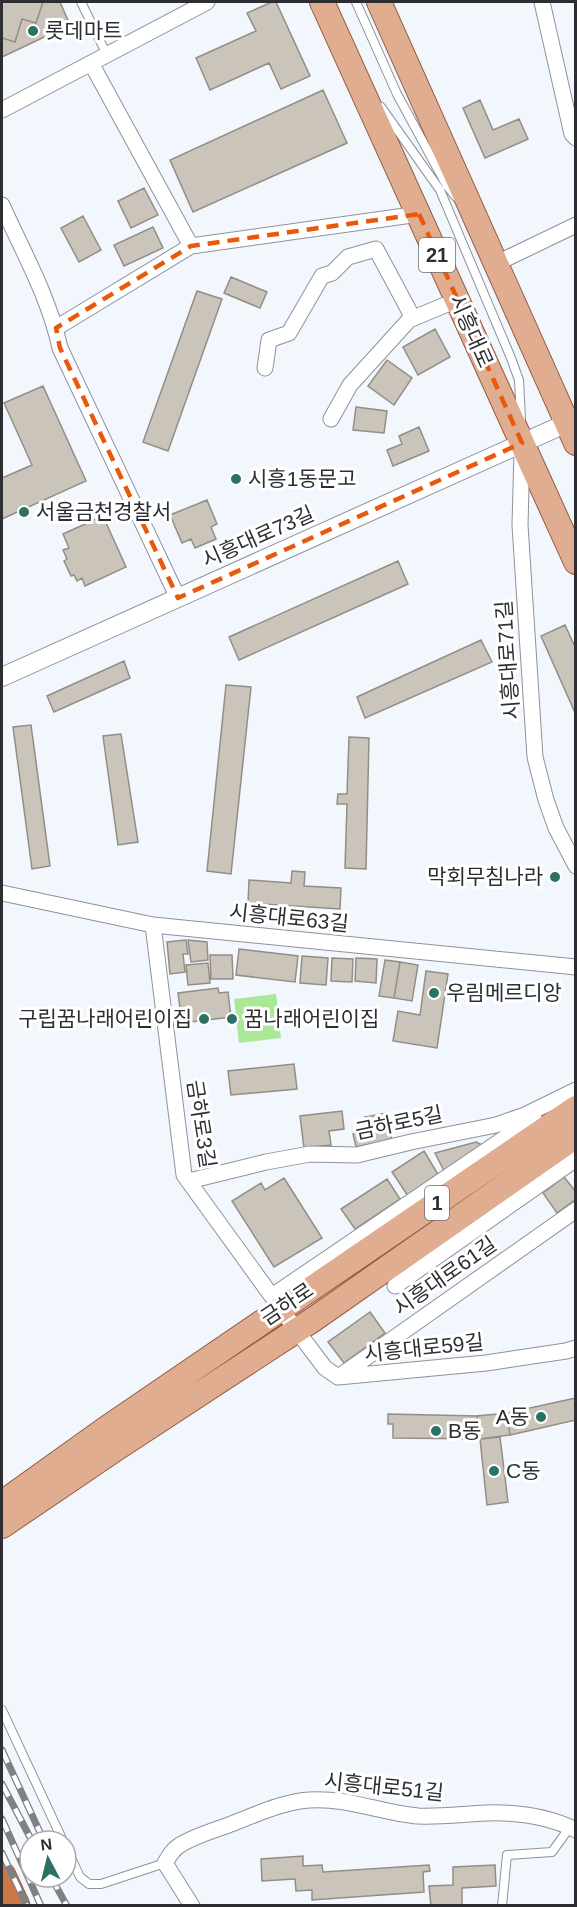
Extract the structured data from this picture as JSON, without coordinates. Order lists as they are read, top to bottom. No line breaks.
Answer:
{"streets":{"main road":["21","시흥대로","1","금하로"],"street":["시흥대로73길","시흥대로71길","시흥대로63길","금하로5길","금하로3길","시흥대로61길","시흥대로59길","시흥대로51길"]},"crossings":[["21","시흥대로73길"],["시흥대로","시흥대로73길"],["시흥대로","시흥대로71길"],["시흥대로73길","시흥대로71길"],["시흥대로63길","금하로3길"],["금하로5길","금하로3길"],["금하로5길","금하로"],["금하로3길","금하로"],["금하로3길","시흥대로59길"],["시흥대로61길","시흥대로59길"],["금하로","시흥대로59길"]],"places":["롯데마트","시흥1동문고","서울금천경찰서","막회무침나라","우림메르디앙","구립꿈나래어린이집","꿈나래어린이집","A동","B동","C동"],"north":"top"}
